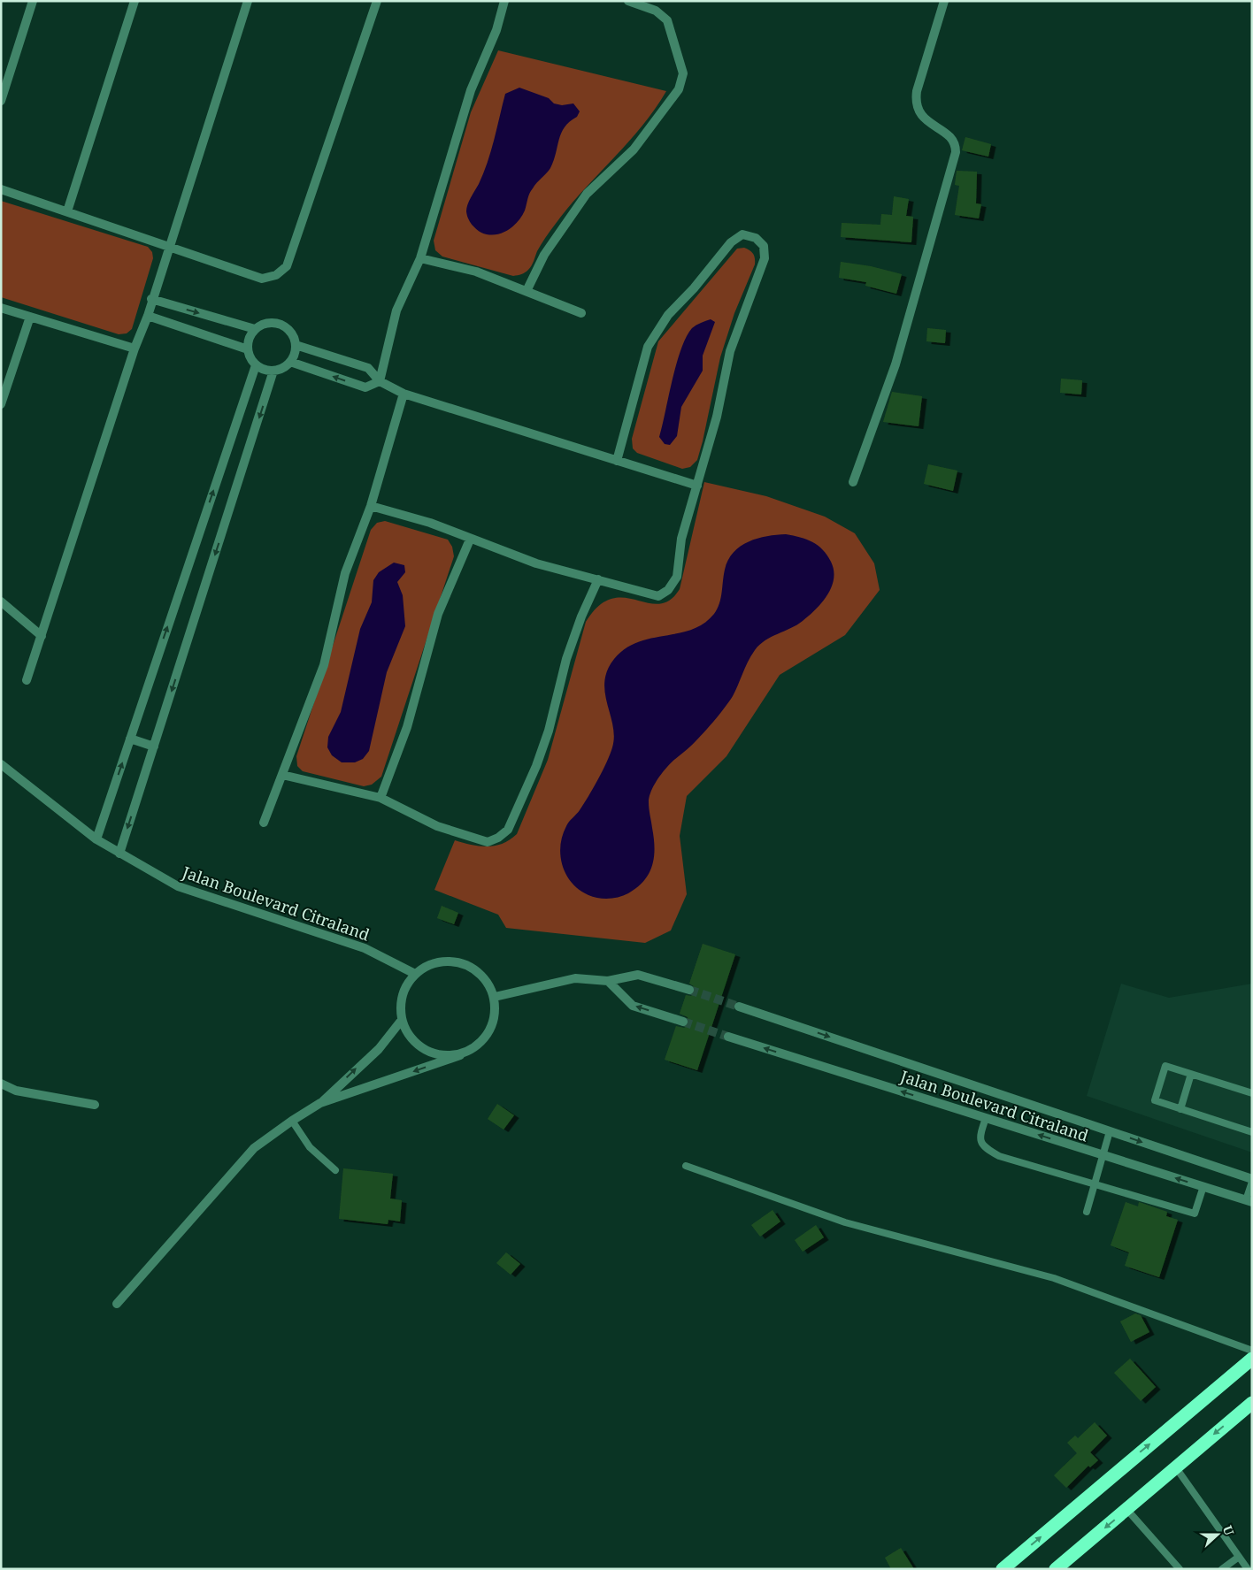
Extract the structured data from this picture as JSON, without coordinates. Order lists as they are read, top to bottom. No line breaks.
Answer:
{"streets":{"street":["Jalan Boulevard Citraland"]},"north":"right"}
